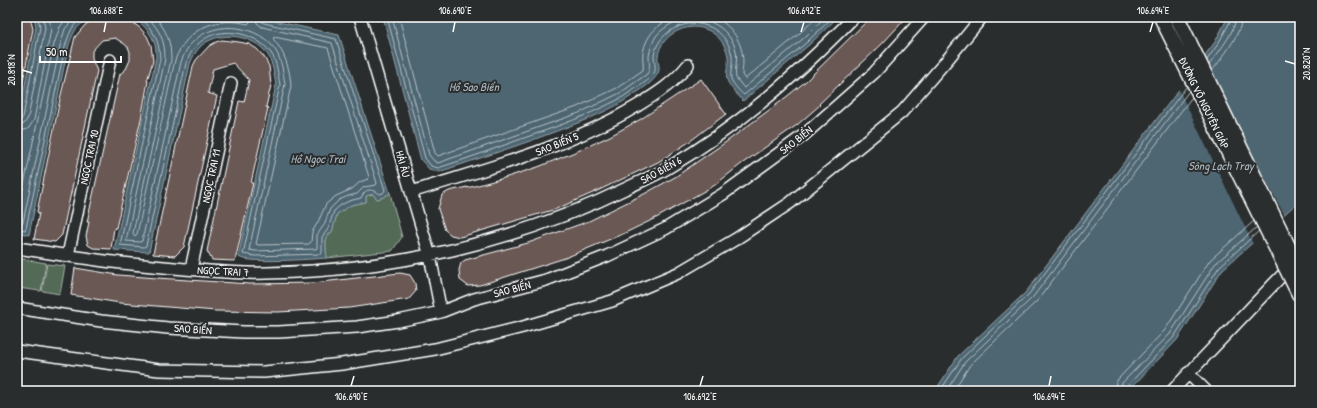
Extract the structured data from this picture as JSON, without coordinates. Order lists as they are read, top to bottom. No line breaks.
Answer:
{"streets":{"main road":["ĐƯỜNG VÕ NGUYÊN GIÁP"],"street":["SAO BIỂN","SAO BIỂN 5","NGỌC TRAI 10","HẢI ÂU","SAO BIỂN 6","NGỌC TRAI 11","NGỌC TRAI 7"]},"crossings":[["SAO BIỂN","HẢI ÂU"],["SAO BIỂN 5","HẢI ÂU"],["NGỌC TRAI 10","NGỌC TRAI 7"],["HẢI ÂU","SAO BIỂN 6"],["HẢI ÂU","NGỌC TRAI 7"],["SAO BIỂN 6","NGỌC TRAI 7"],["NGỌC TRAI 11","NGỌC TRAI 7"]],"water":["Hồ Sao Biển","Hồ Ngọc Trai","Sông Lạch Tray"],"scale_bar":"50 m","coordinates":["106.688°E","106.690°E","106.692°E","106.694°E","20.820°N","20.818°N"]}
